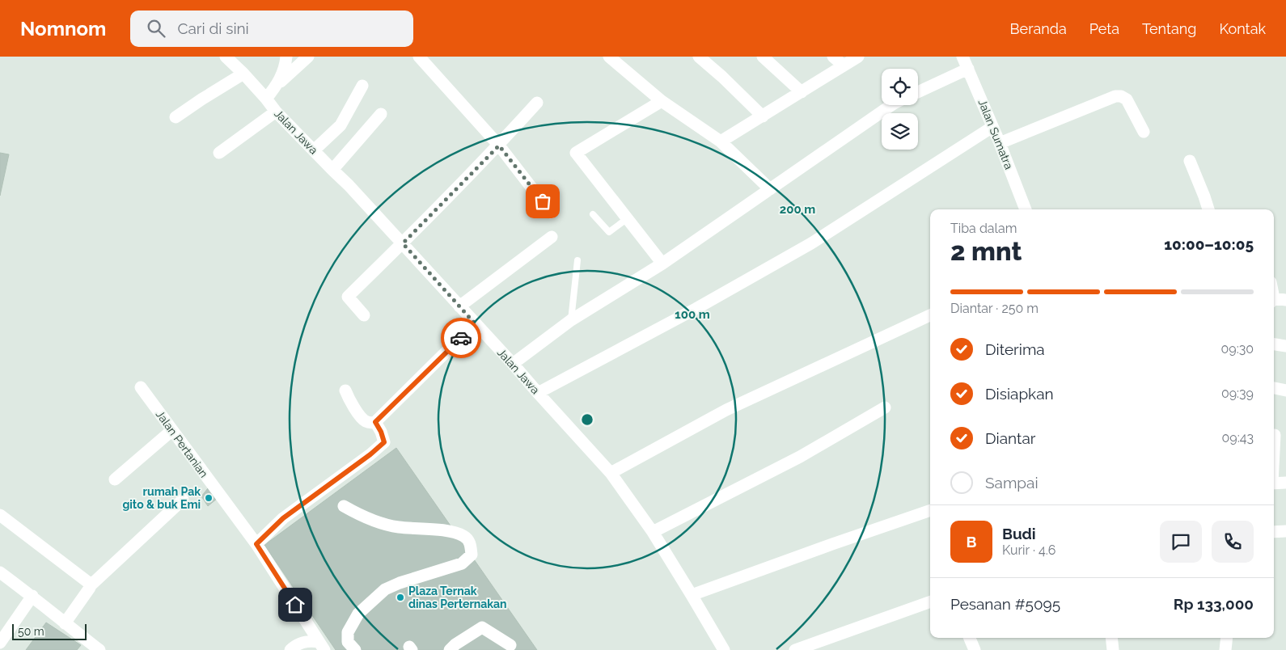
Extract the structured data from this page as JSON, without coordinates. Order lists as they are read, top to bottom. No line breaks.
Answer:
{"streets":{"street":["Jalan Jawa","Jalan Sumatra","Jalan Pertanian"]},"places":["rumah Pak gito & buk Emi","Plaza Ternak dinas Perternakan"],"scale_bar":"50 m","page":{"header":"Nomnom","search":"Cari di sini","nav":["Beranda","Peta","Tentang","Kontak"],"heading":["2 mnt","Tiba dalam","10:00–10:05"],"panel":["Budi","Kurir · 4.6","Pesanan #5095","Rp 133,000"],"bar":"Diantar · 250 m","list":[["Diterima","09:30"],["Disiapkan","09:39"],["Diantar","09:43"],"Sampai"],"round":"B","scale":"50 m"},"rings":["200 m","100 m"]}
